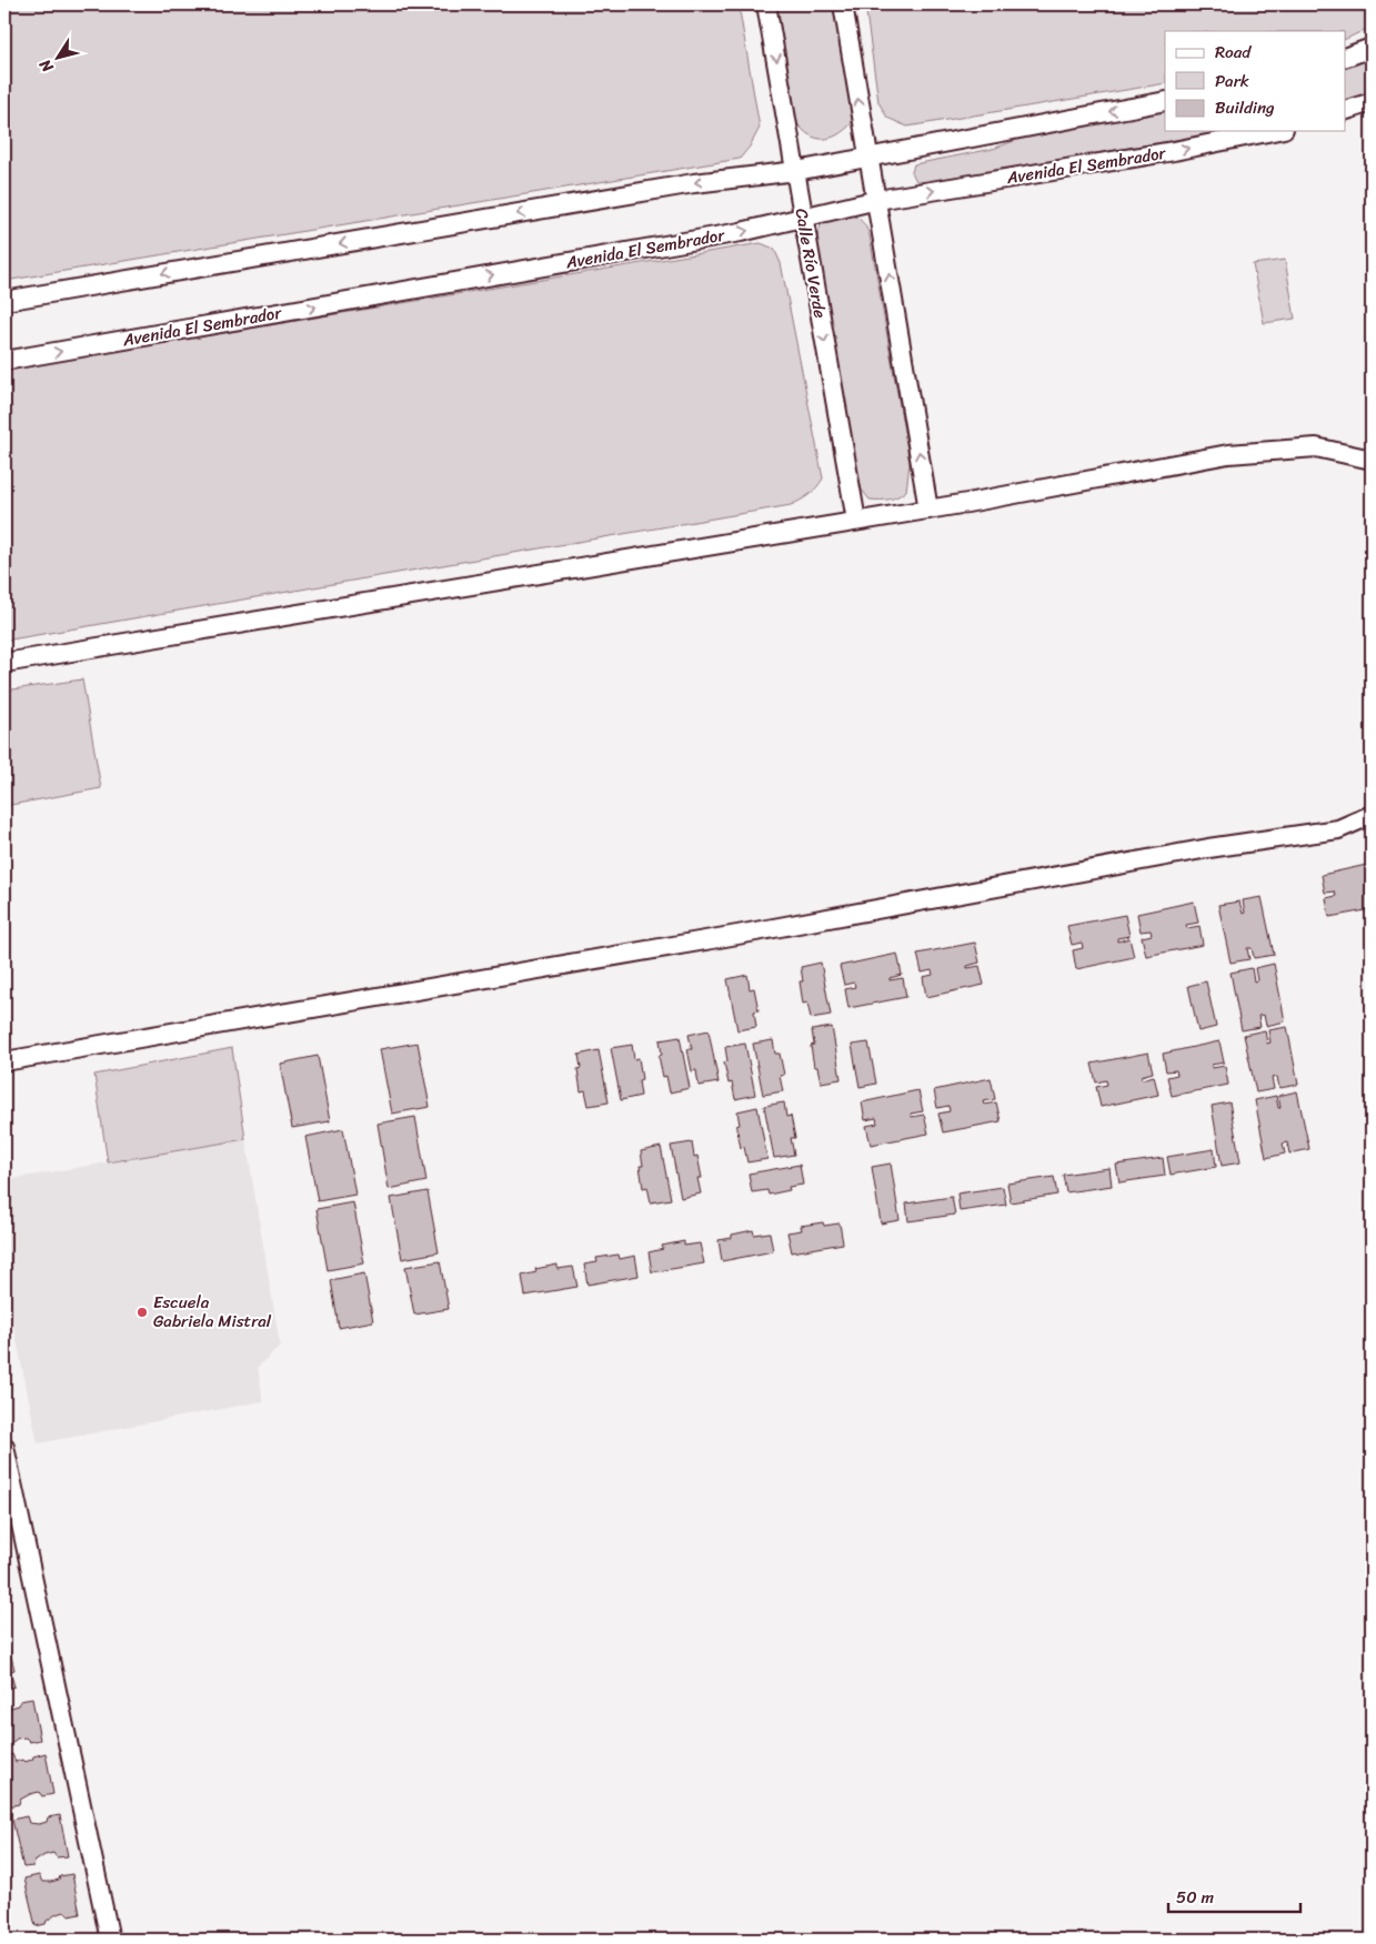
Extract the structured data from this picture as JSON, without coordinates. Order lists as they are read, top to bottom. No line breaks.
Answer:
{"streets":{"street":["Avenida El Sembrador","Calle Río Verde"]},"crossings":[["Avenida El Sembrador","Calle Río Verde"]],"places":["Escuela Gabriela Mistral"],"legend":["Road","Park","Building"],"scale_bar":"50 m","north":"bottom left"}
